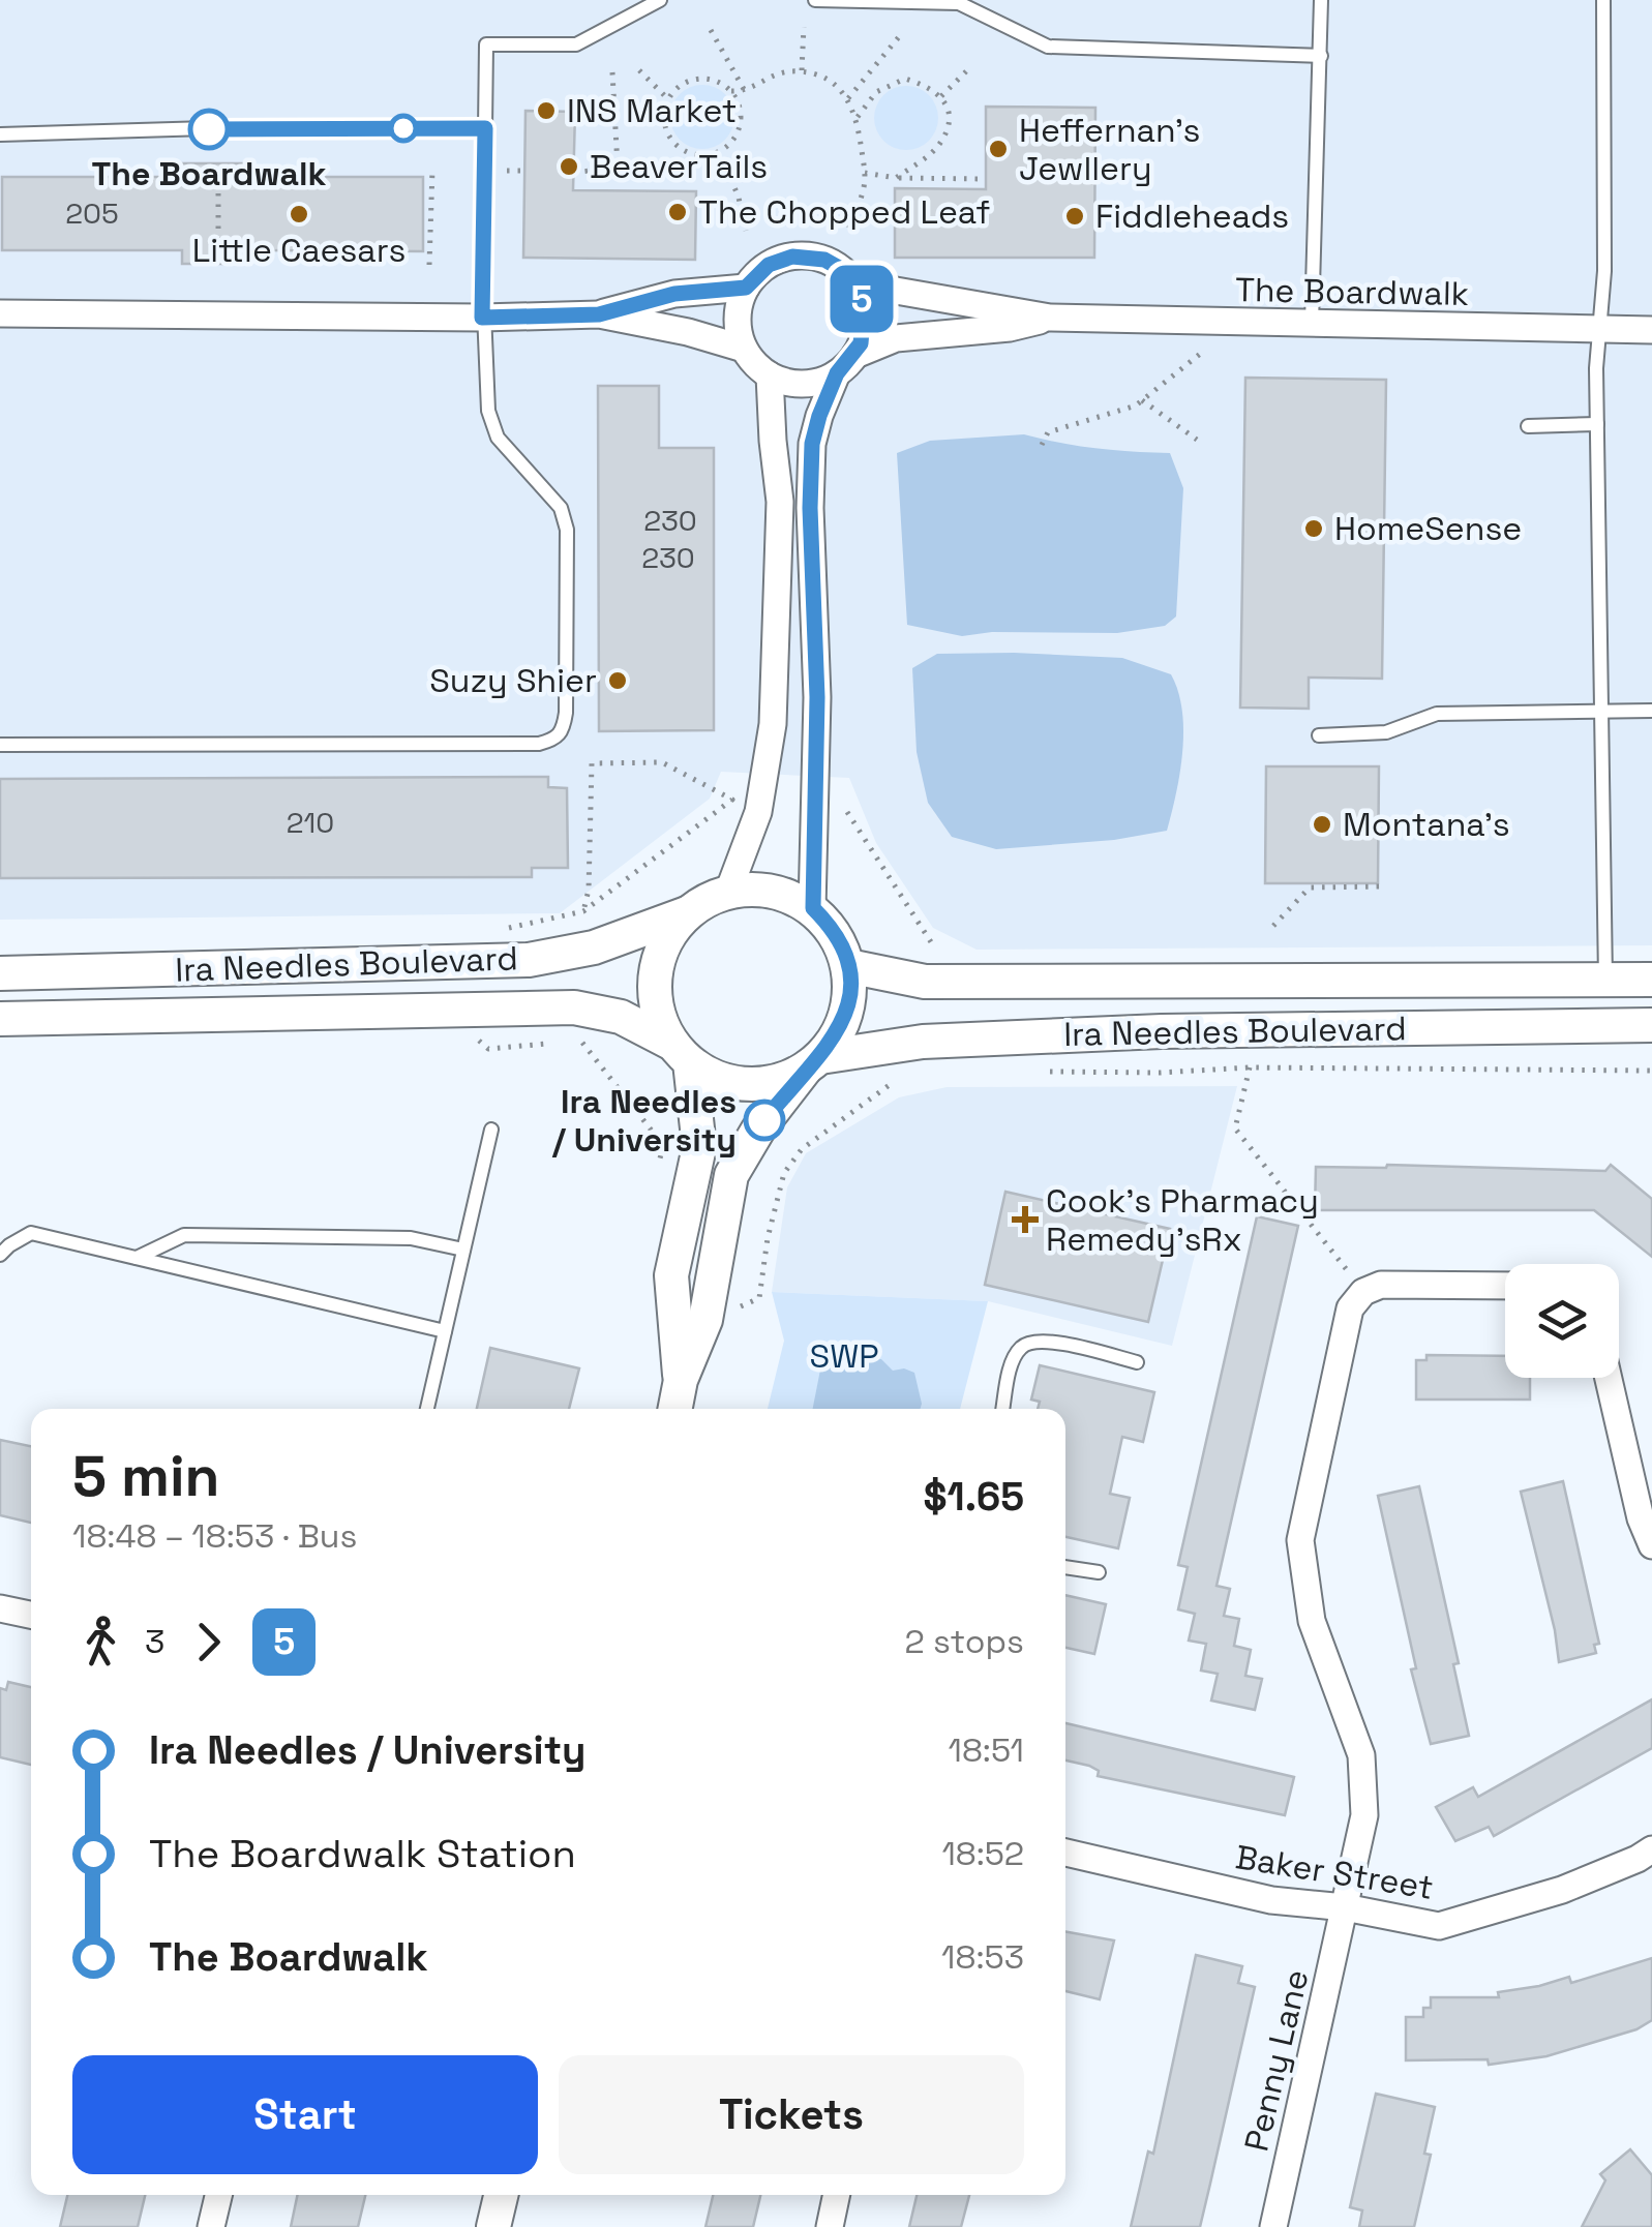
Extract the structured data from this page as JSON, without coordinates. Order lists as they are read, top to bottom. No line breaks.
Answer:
{"streets":{"main road":["Ira Needles Boulevard"],"street":["The Boardwalk","Baker Street","Penny Lane"]},"crossings":[["Baker Street","Penny Lane"]],"parks":["SWP"],"places":{"other":["INS Market","The Boardwalk","Heffernan's Jewllery","BeaverTails","The Chopped Leaf","Little Caesars","Fiddleheads","HomeSense","Suzy Shier","Montana's","Ira Needles / University"],"health":["Cook's Pharmacy Remedy'sRx"]},"lines":["bus line 5"],"house_numbers":["205","230","230","210"],"page":{"on_map":"5","heading":["5 min","18:48 – 18:53 · Bus","$1.65"],"legs":["3","5","2 stops"],"list":[{"name":"Ira Needles / University","value":"18:51"},{"name":"The Boardwalk Station","value":"18:52"},{"name":"The Boardwalk","value":"18:53"}],"buttons":["Start","Tickets"]}}
